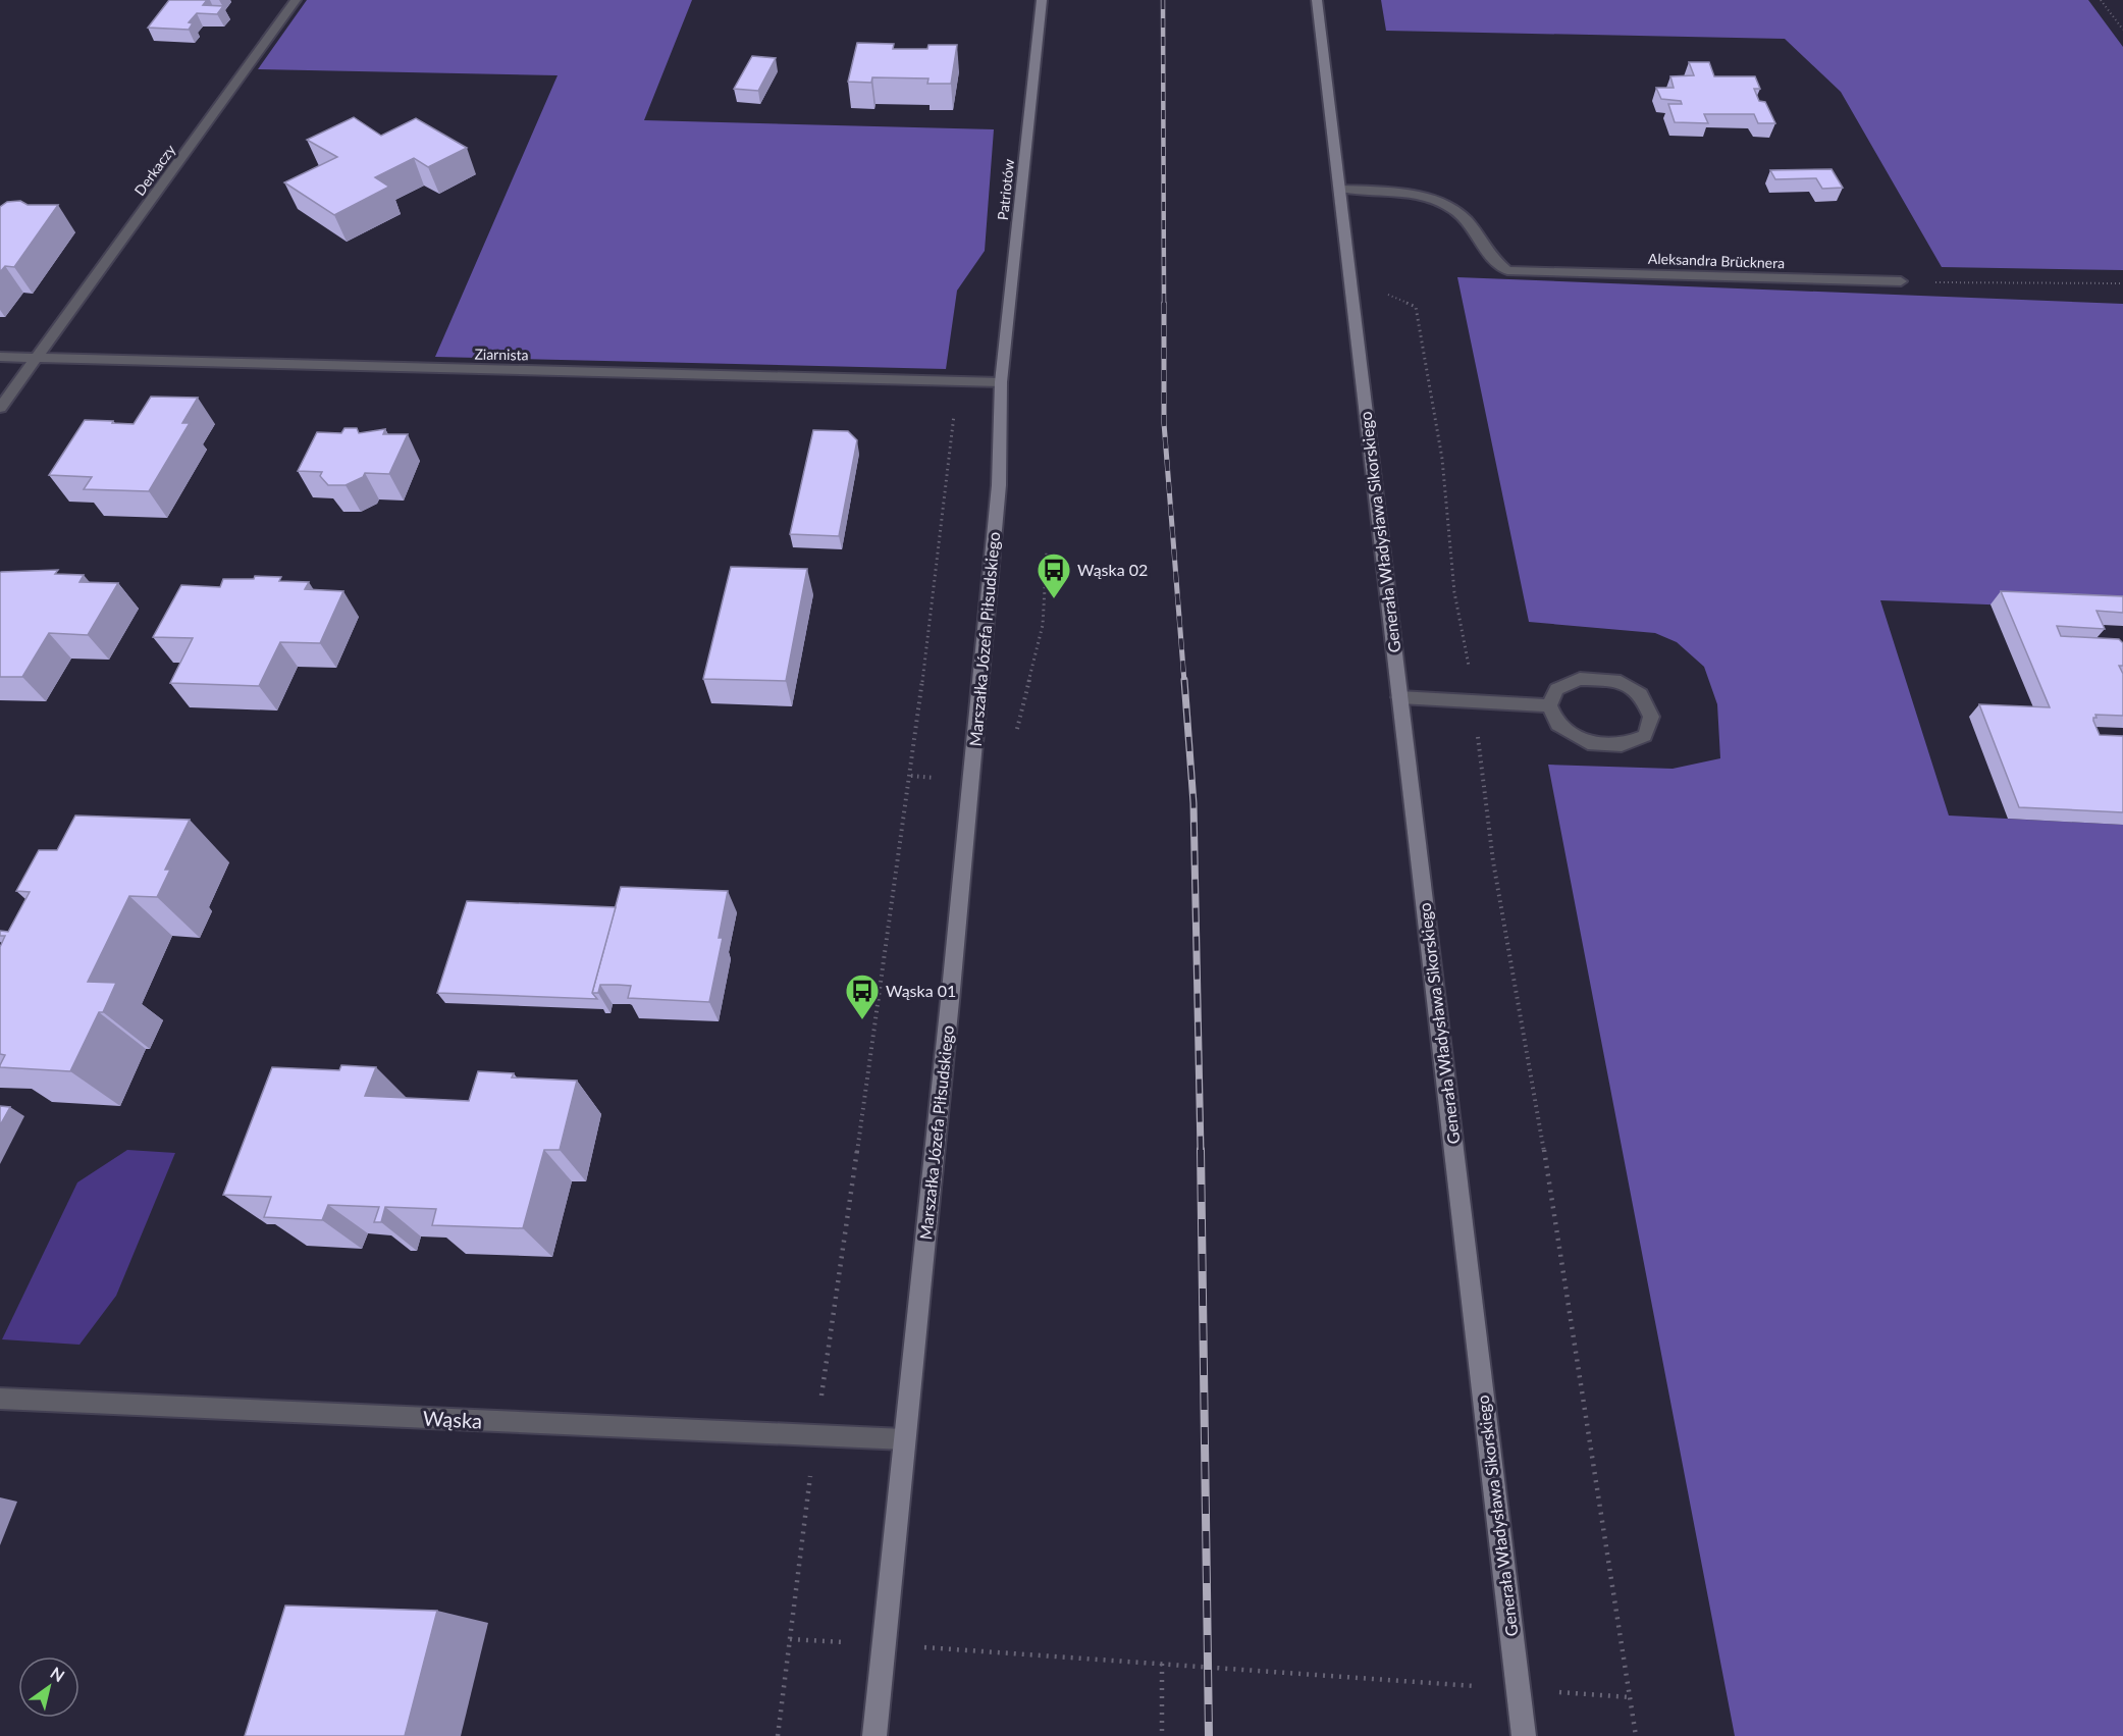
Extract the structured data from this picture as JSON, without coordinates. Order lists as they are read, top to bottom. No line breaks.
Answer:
{"streets":{"main road":["Patriotów","Generała Władysława Sikorskiego","Marszałka Józefa Piłsudskiego"],"street":["Derkaczy","Aleksandra Brücknera","Ziarnista","Wąska"]},"crossings":[["Derkaczy","Ziarnista"],["Patriotów","Ziarnista"],["Patriotów","Marszałka Józefa Piłsudskiego"],["Ziarnista","Marszałka Józefa Piłsudskiego"],["Marszałka Józefa Piłsudskiego","Wąska"]],"places":{"bus stop":["Wąska 02","Wąska 01"]},"north":"top right"}
